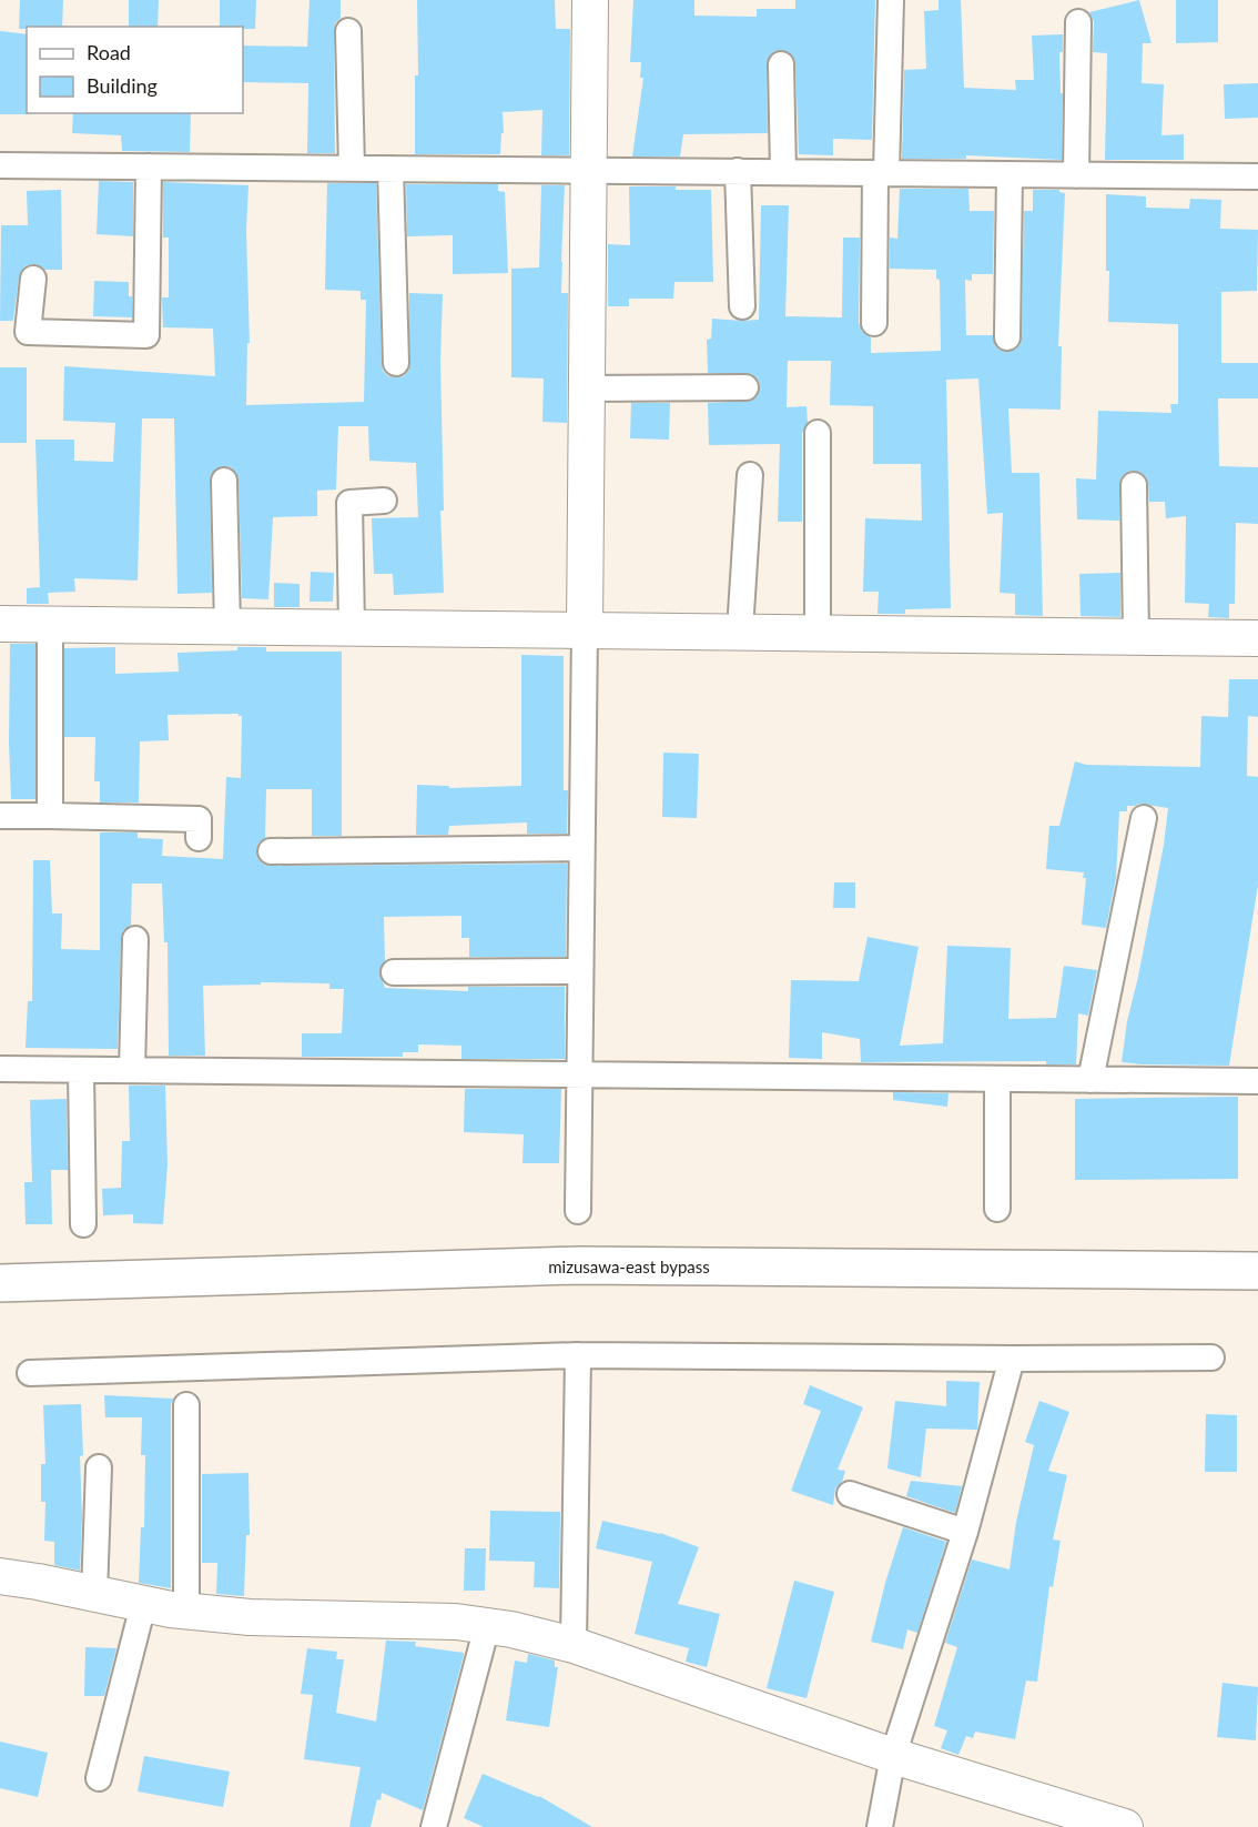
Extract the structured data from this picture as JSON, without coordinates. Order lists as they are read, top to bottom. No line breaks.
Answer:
{"streets":{"highway":["mizusawa-east bypass"]},"legend":["Road","Building"]}
